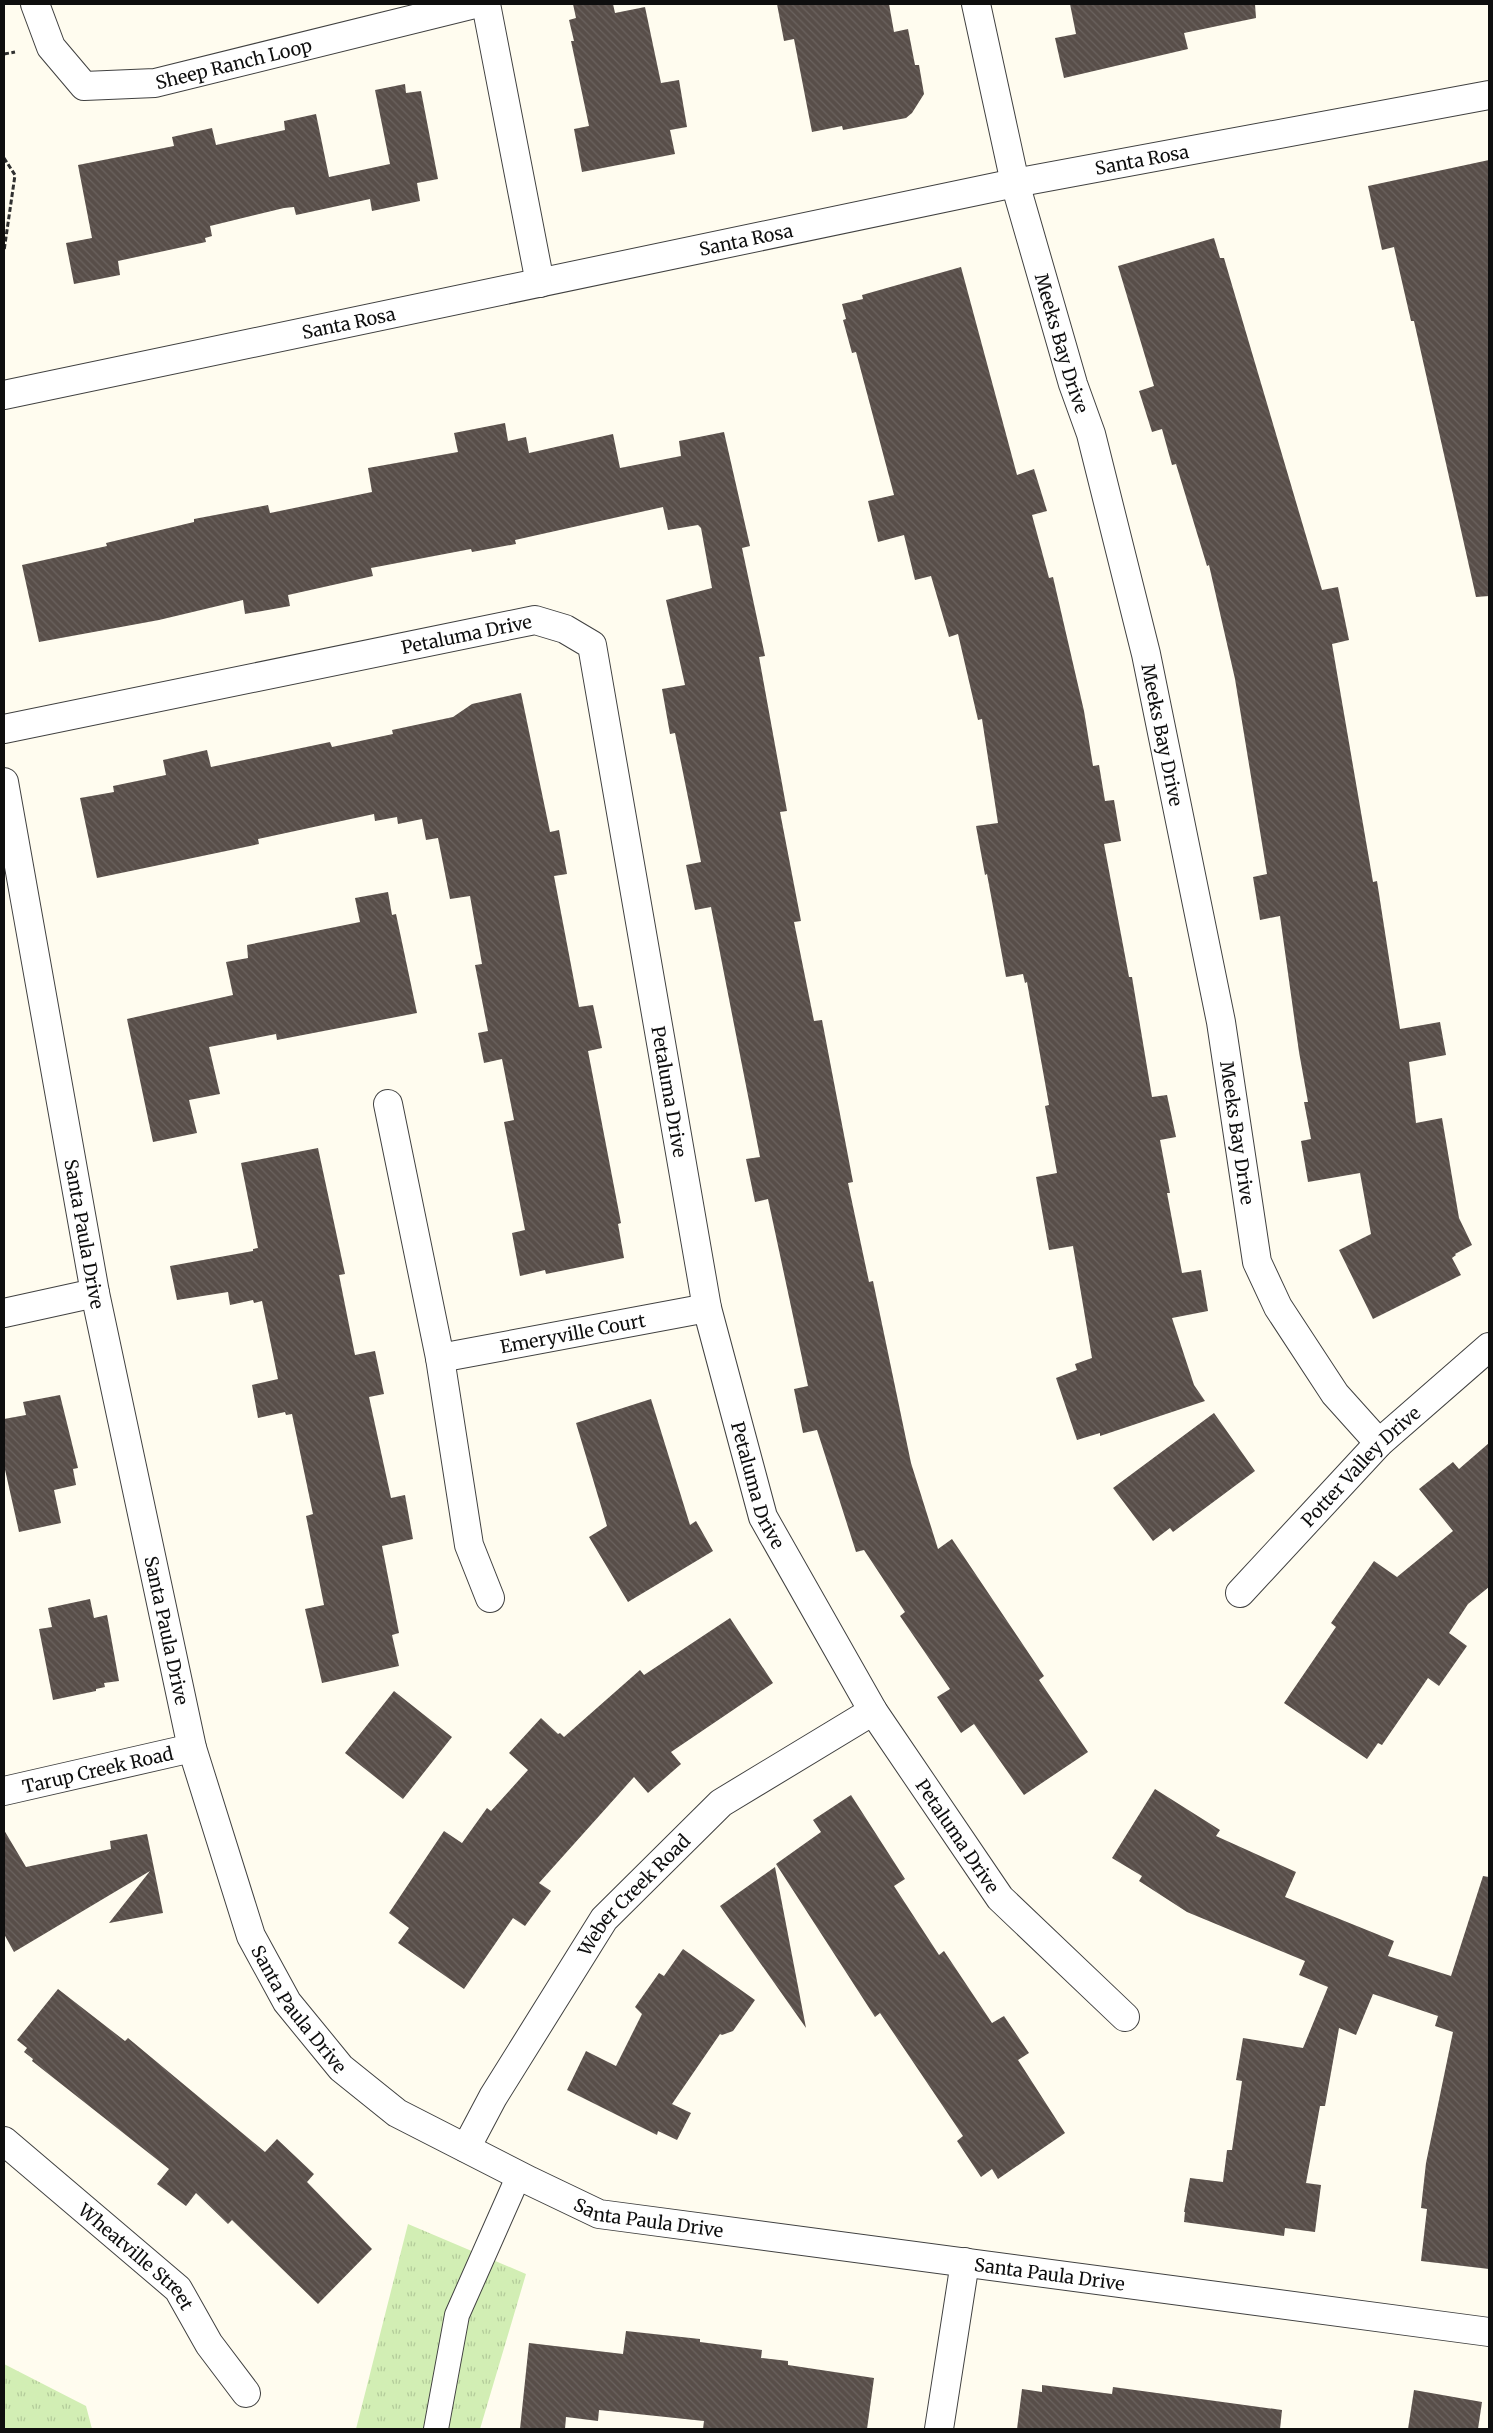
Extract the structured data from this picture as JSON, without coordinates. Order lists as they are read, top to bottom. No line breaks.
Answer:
{"streets":{"street":["Sheep Ranch Loop","Santa Rosa","Meeks Bay Drive","Petaluma Drive","Santa Paula Drive","Emeryville Court","Potter Valley Drive","Tarup Creek Road","Weber Creek Road","Wheatville Street"]},"crossings":[["Santa Rosa","Meeks Bay Drive"],["Meeks Bay Drive","Potter Valley Drive"],["Petaluma Drive","Emeryville Court"],["Petaluma Drive","Weber Creek Road"],["Santa Paula Drive","Tarup Creek Road"],["Santa Paula Drive","Weber Creek Road"]]}
